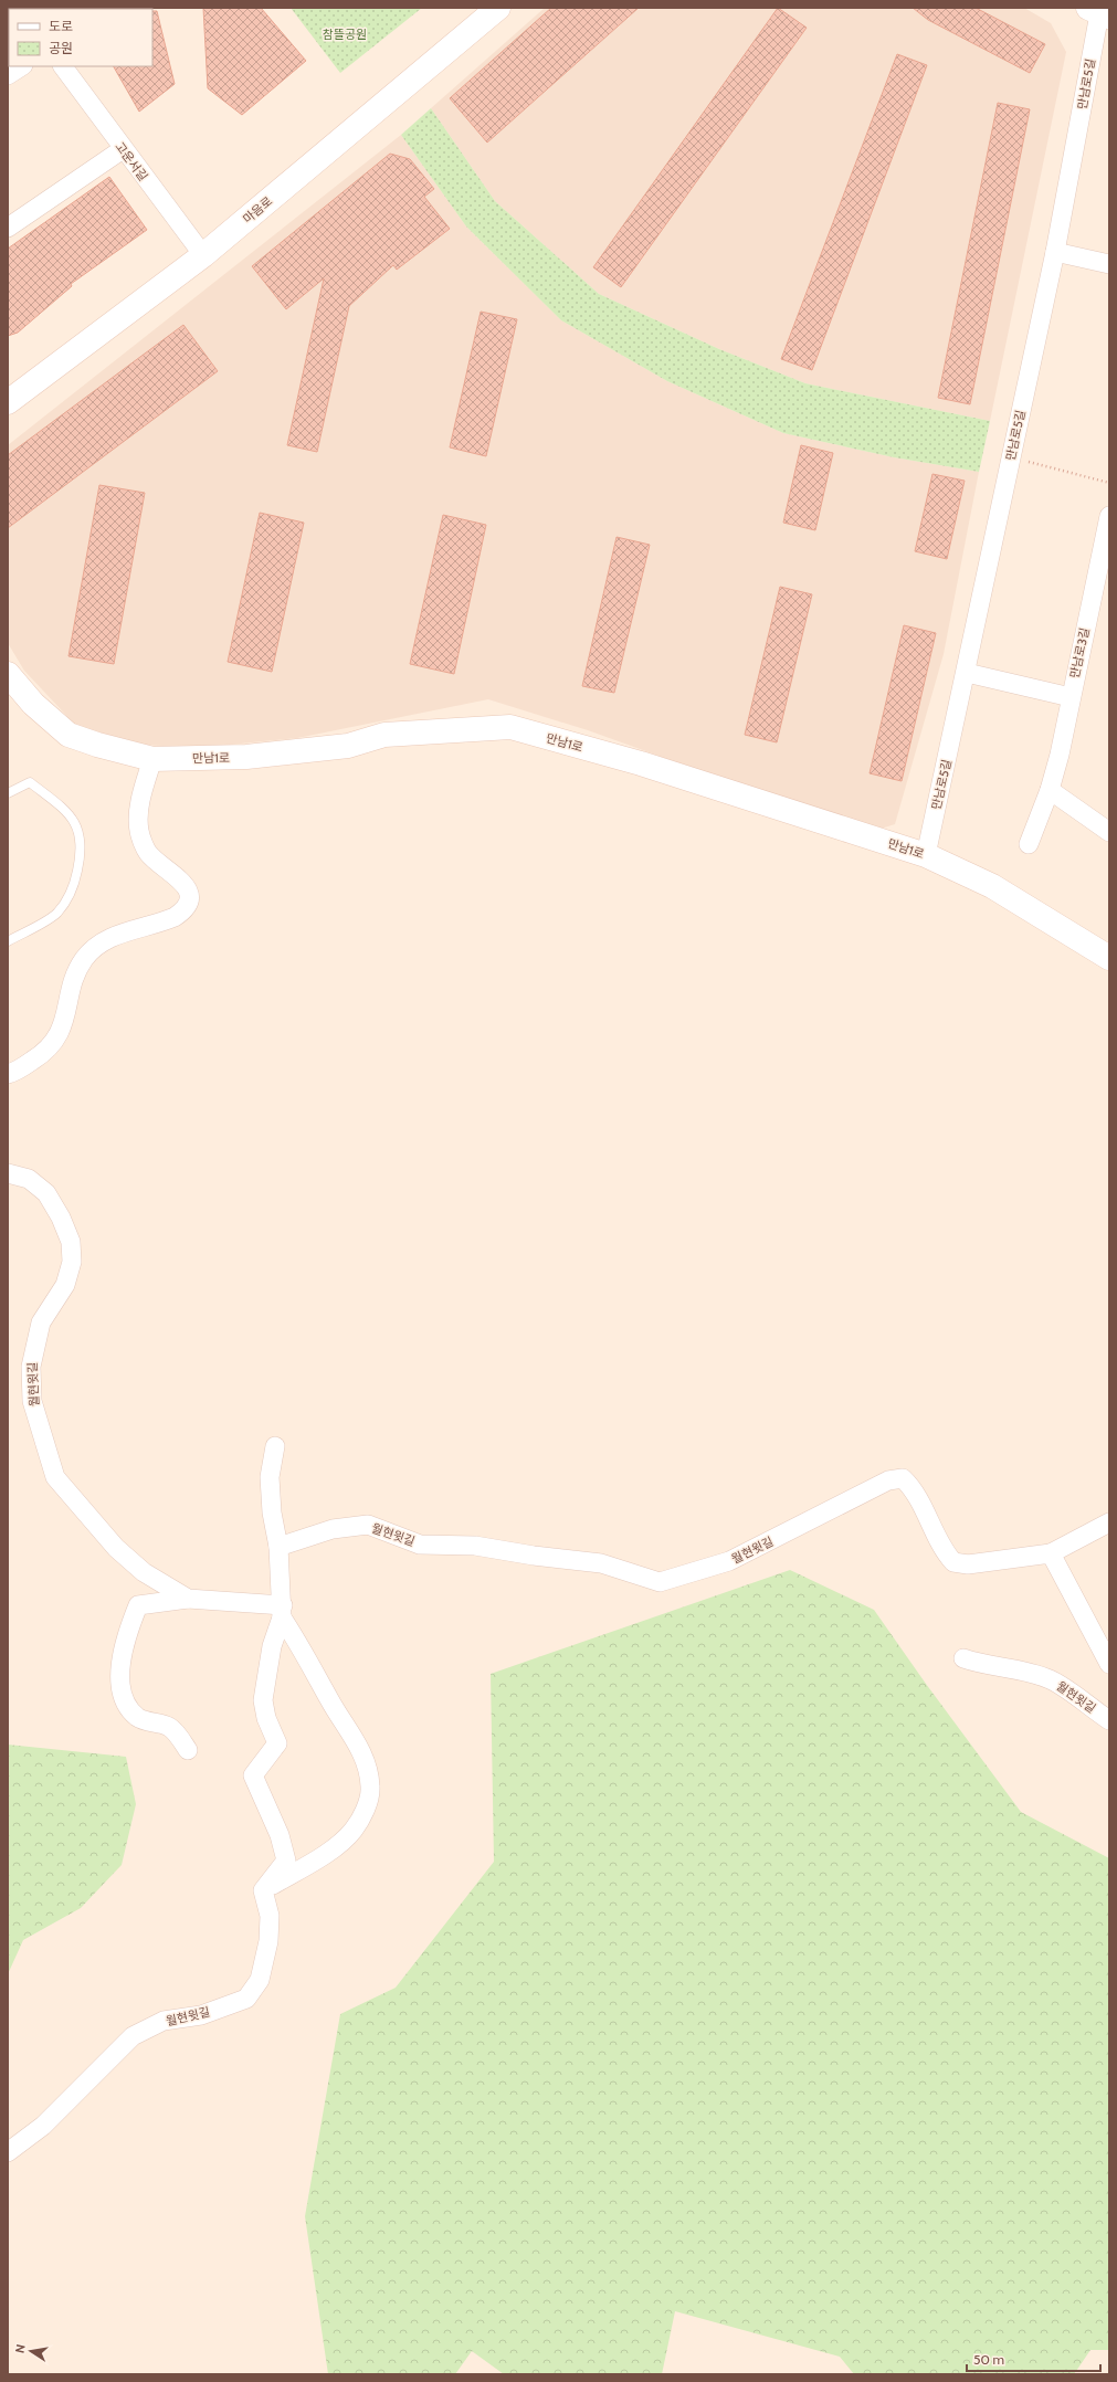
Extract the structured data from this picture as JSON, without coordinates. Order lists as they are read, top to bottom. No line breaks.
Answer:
{"streets":{"street":["만남로5길","고운서길","마음로","만남로3길","만남1로","월현윗길"]},"crossings":[["만남로5길","만남1로"],["고운서길","마음로"]],"parks":["참뜰공원"],"legend":["도로","공원"],"scale_bar":"50 m","north":"left"}
